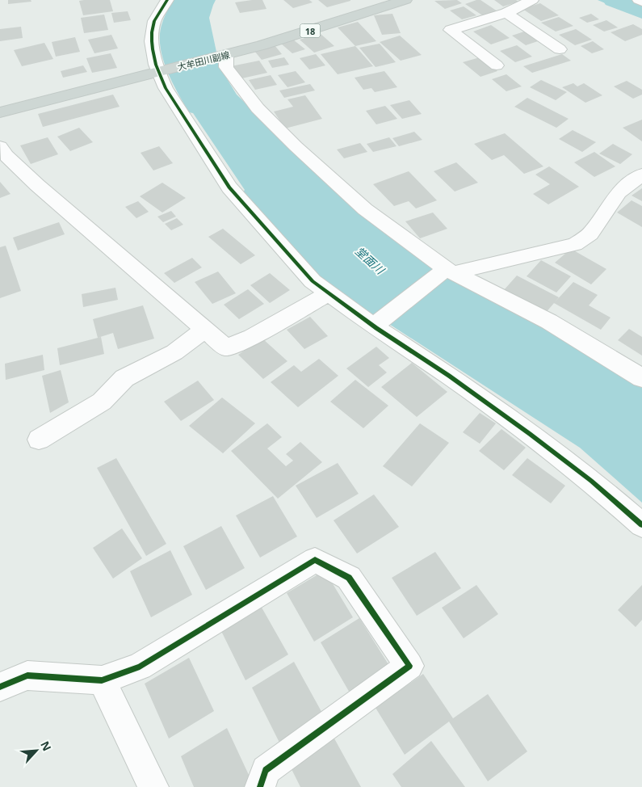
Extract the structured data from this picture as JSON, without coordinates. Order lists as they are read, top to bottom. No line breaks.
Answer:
{"streets":{"main road":["18","大牟田川副線"]},"water":["堂面川"],"north":"top right"}
